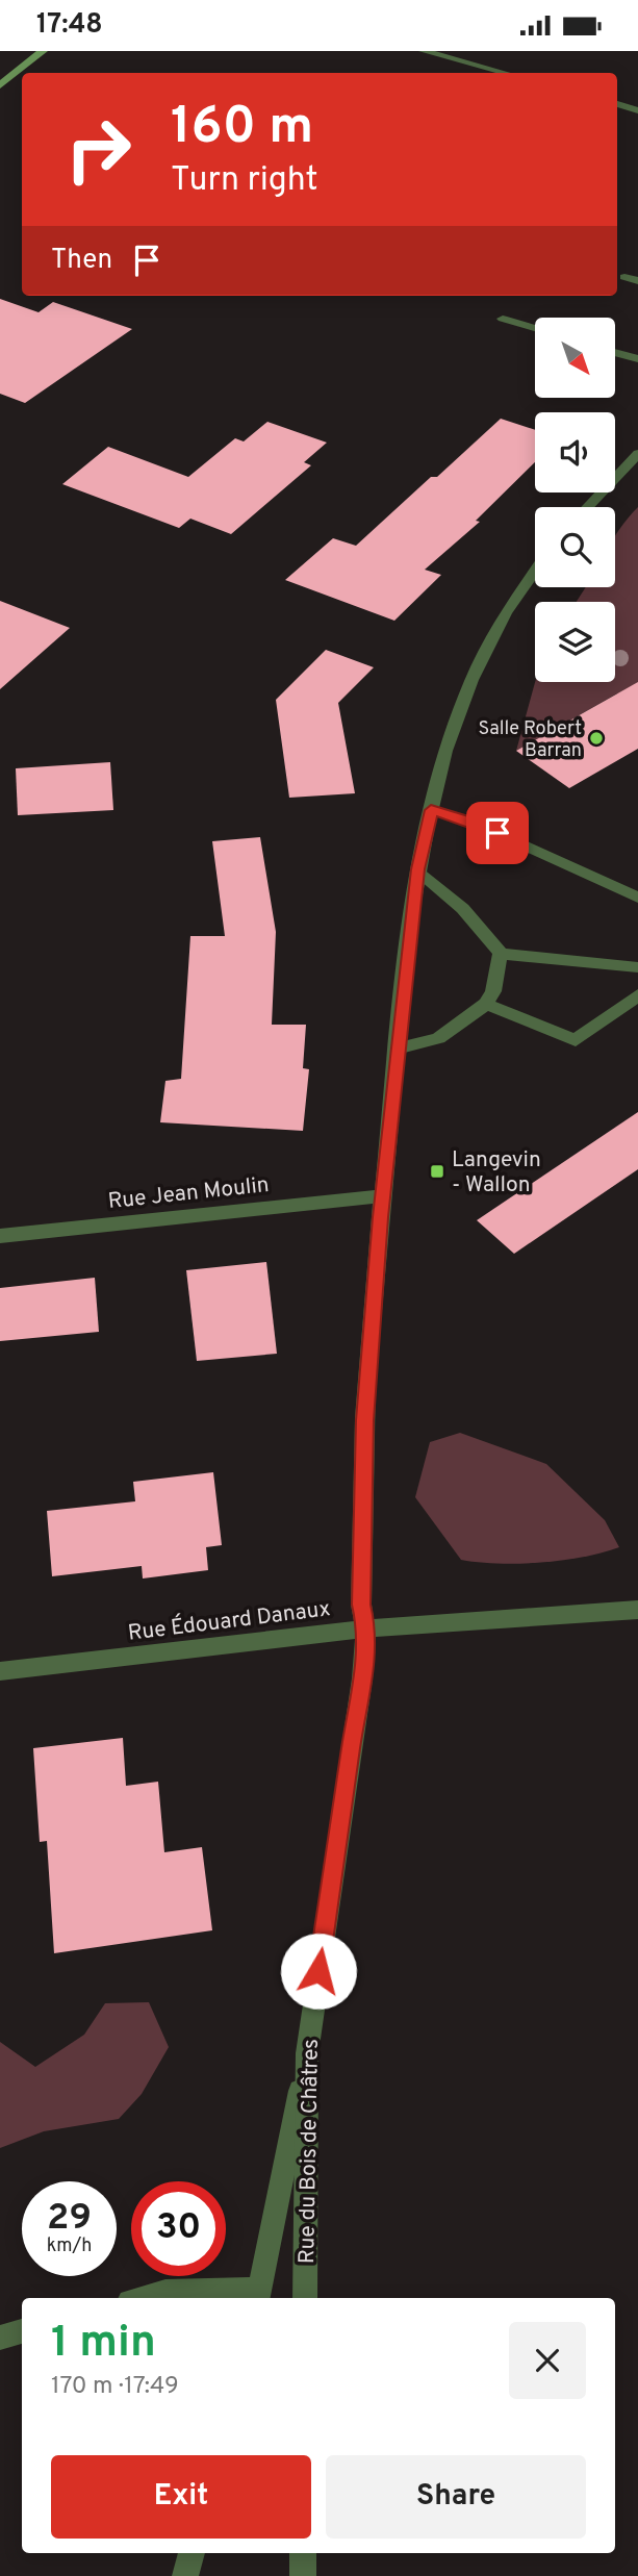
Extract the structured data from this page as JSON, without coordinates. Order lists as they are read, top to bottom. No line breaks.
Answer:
{"streets":{"street":["Rue Jean Moulin","Rue Édouard Danaux","Rue du Bois de Châtres"]},"crossings":[["Rue Jean Moulin","Rue du Bois de Châtres"],["Rue Édouard Danaux","Rue du Bois de Châtres"]],"places":{"other":["Salle Robert Barran"],"transit":["Langevin - Wallon"]},"north":"bottom right","page":{"status":"17:48","turn":["160 m","Turn right"],"then":"Then","speed":"29 km/h","limit":"30","heading":["1 min","170 m · 17:49"],"buttons":["Exit","Share"]}}
